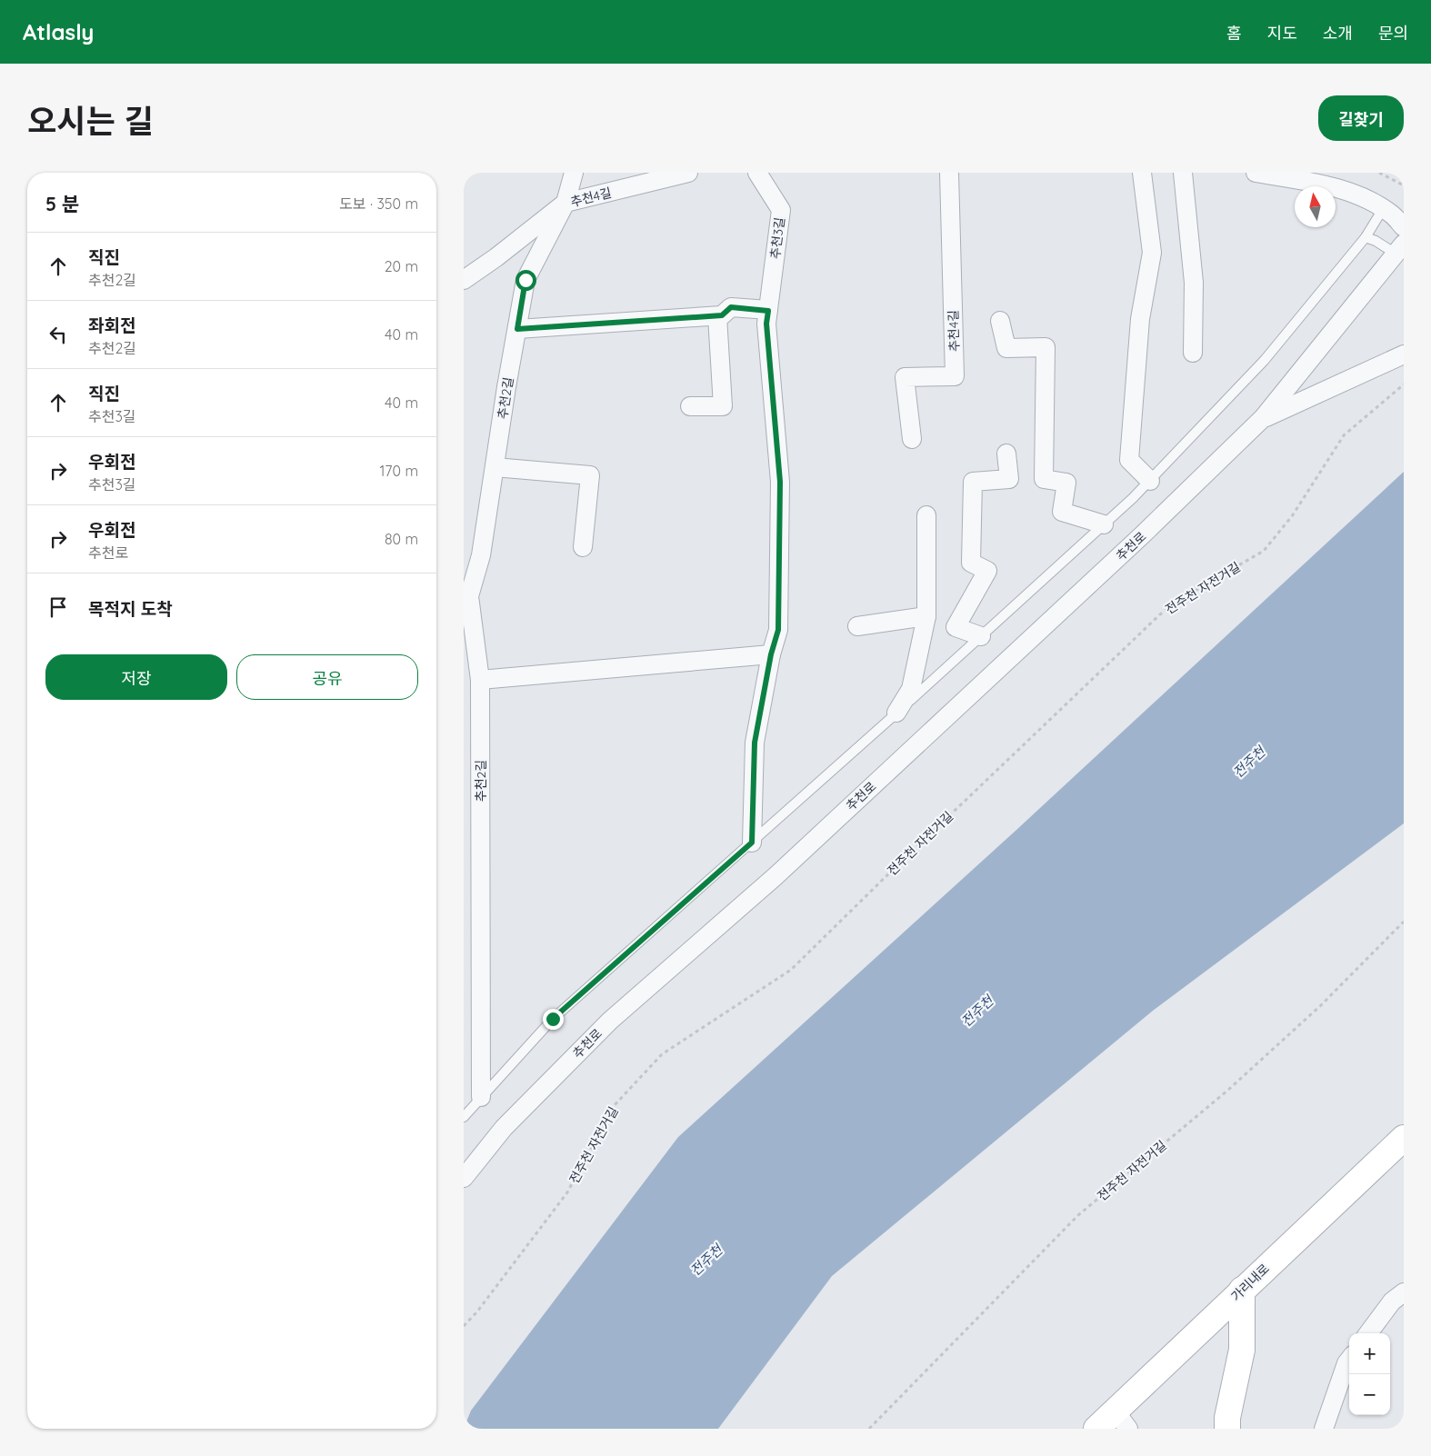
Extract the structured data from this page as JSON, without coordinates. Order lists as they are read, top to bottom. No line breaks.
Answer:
{"streets":{"street":["추천4길","추천3길","추천2길","추천로","가리내로"],"path":["전주천 자전거길"]},"crossings":[["추천4길","추천2길"]],"water":["전주천"],"north":"top","page":{"header":"Atlasly","nav":["홈","지도","소개","문의"],"title":"오시는 길","buttons":["길찾기",["저장","공유"]],"heading":["5 분","도보 · 350 m"],"list":[["직진","추천2길","20 m"],["좌회전","추천2길","40 m"],["직진","추천3길","40 m"],["우회전","추천3길","170 m"],["우회전","추천로","80 m"],"목적지 도착"],"map_buttons":["+","−"]}}
